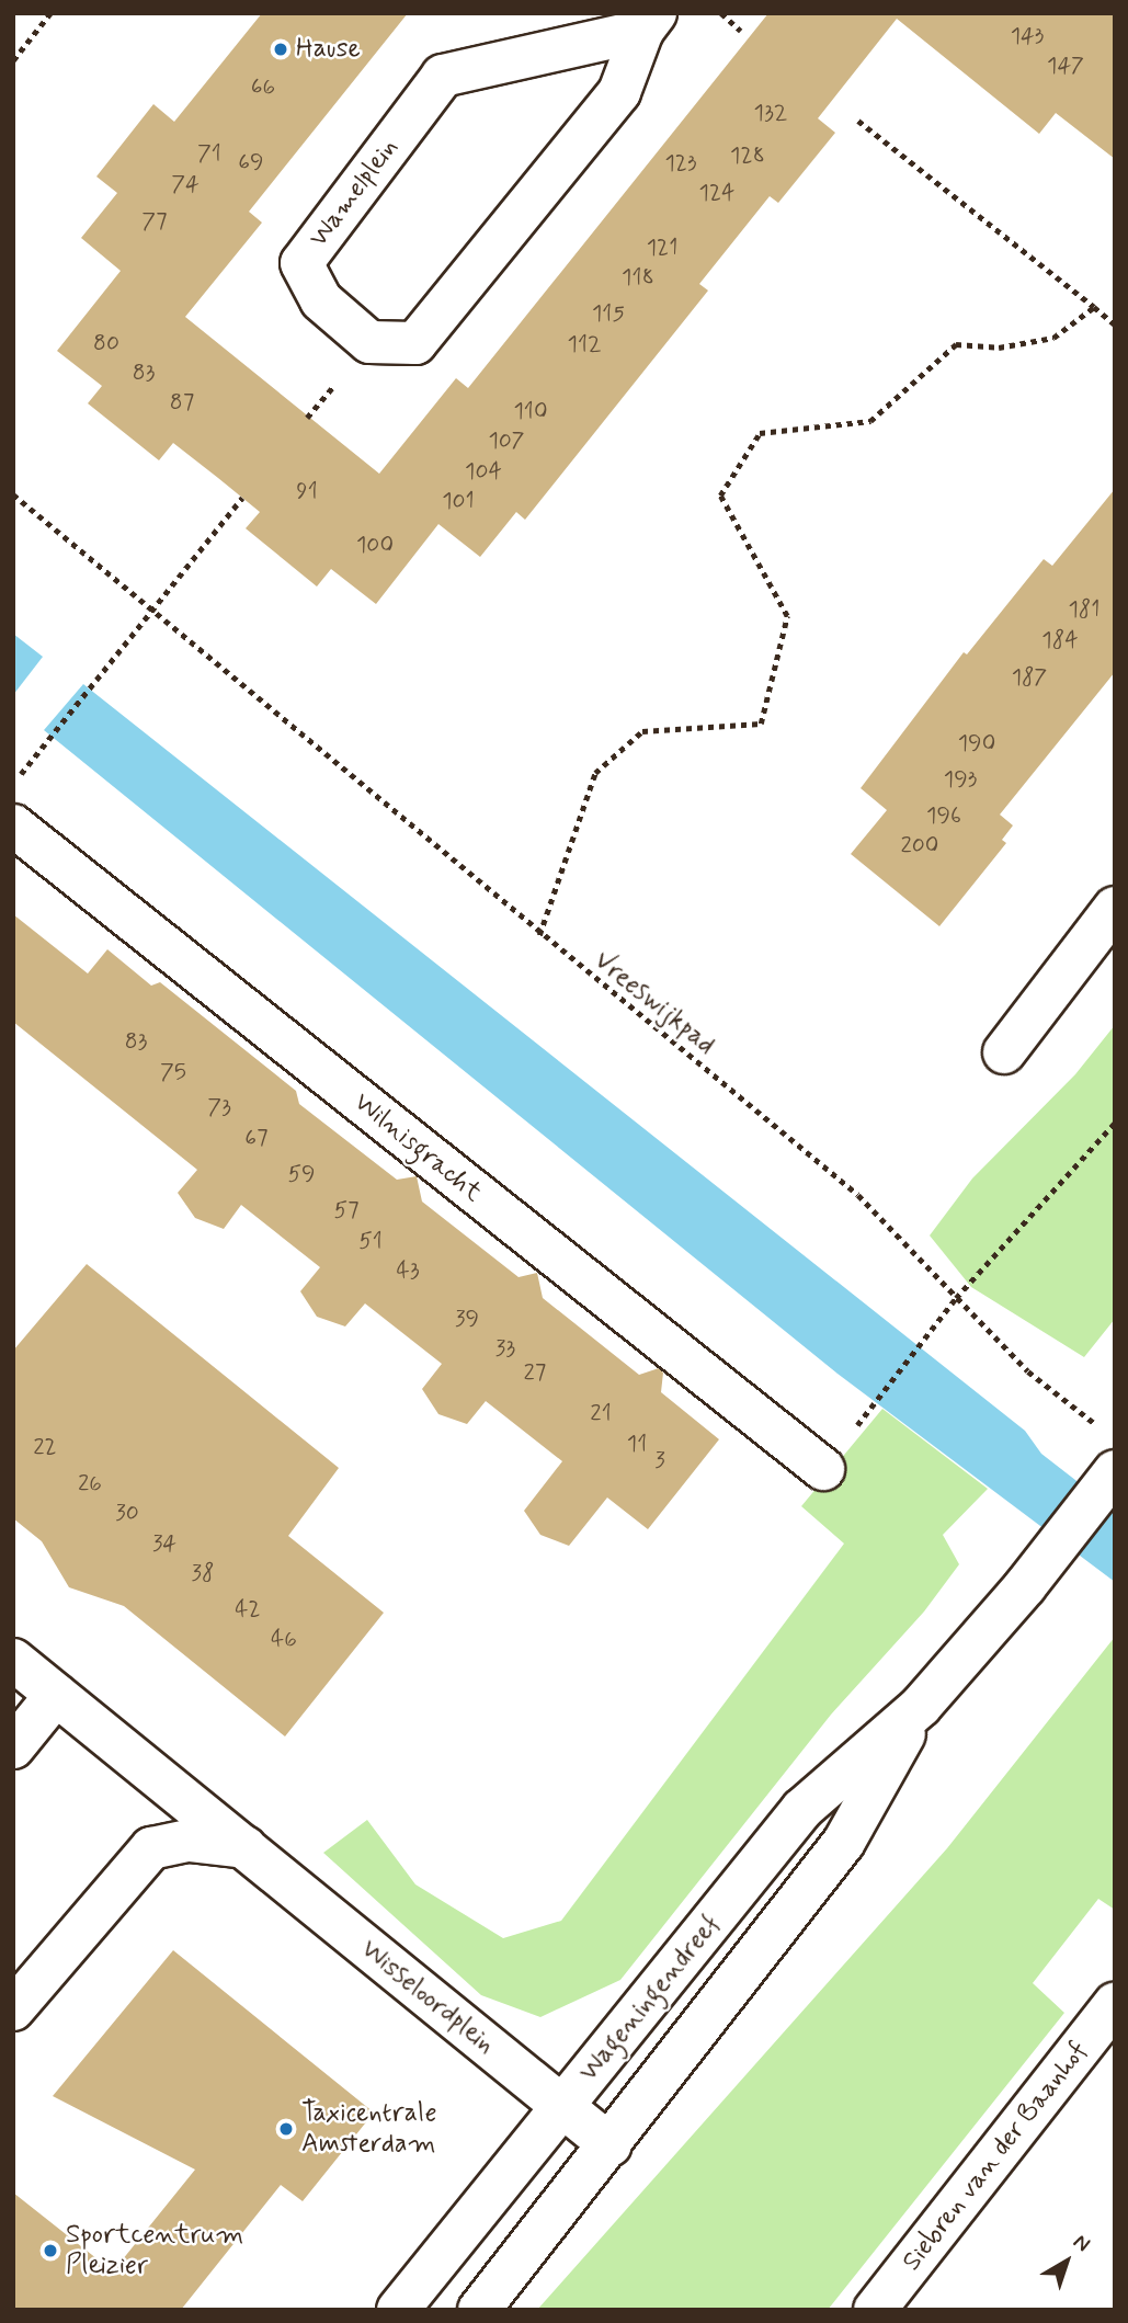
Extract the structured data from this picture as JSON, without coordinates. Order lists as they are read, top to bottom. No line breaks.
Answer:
{"streets":{"street":["Wamelplein","Wilnisgracht","Wisseloordplein","Wageningendreef","Siebren van der Baanhof"],"path":["Vreeswijkpad"]},"crossings":[["Vreeswijkpad","Wageningendreef"],["Wisseloordplein","Wageningendreef"]],"places":["Hause","Taxicentrale Amsterdam","Sportcentrum Pleizier"],"house_numbers":["143","147","66","132","71","128","69","123","74","124","77","121","118","115","80","112","83","87","110","107","104","91","101","100","181","184","187","190","193","196","200","83","75","73","67","59","57","51","43","39","33","27","21","11","22","3","26","30","34","38","42","46"],"north":"top right"}
